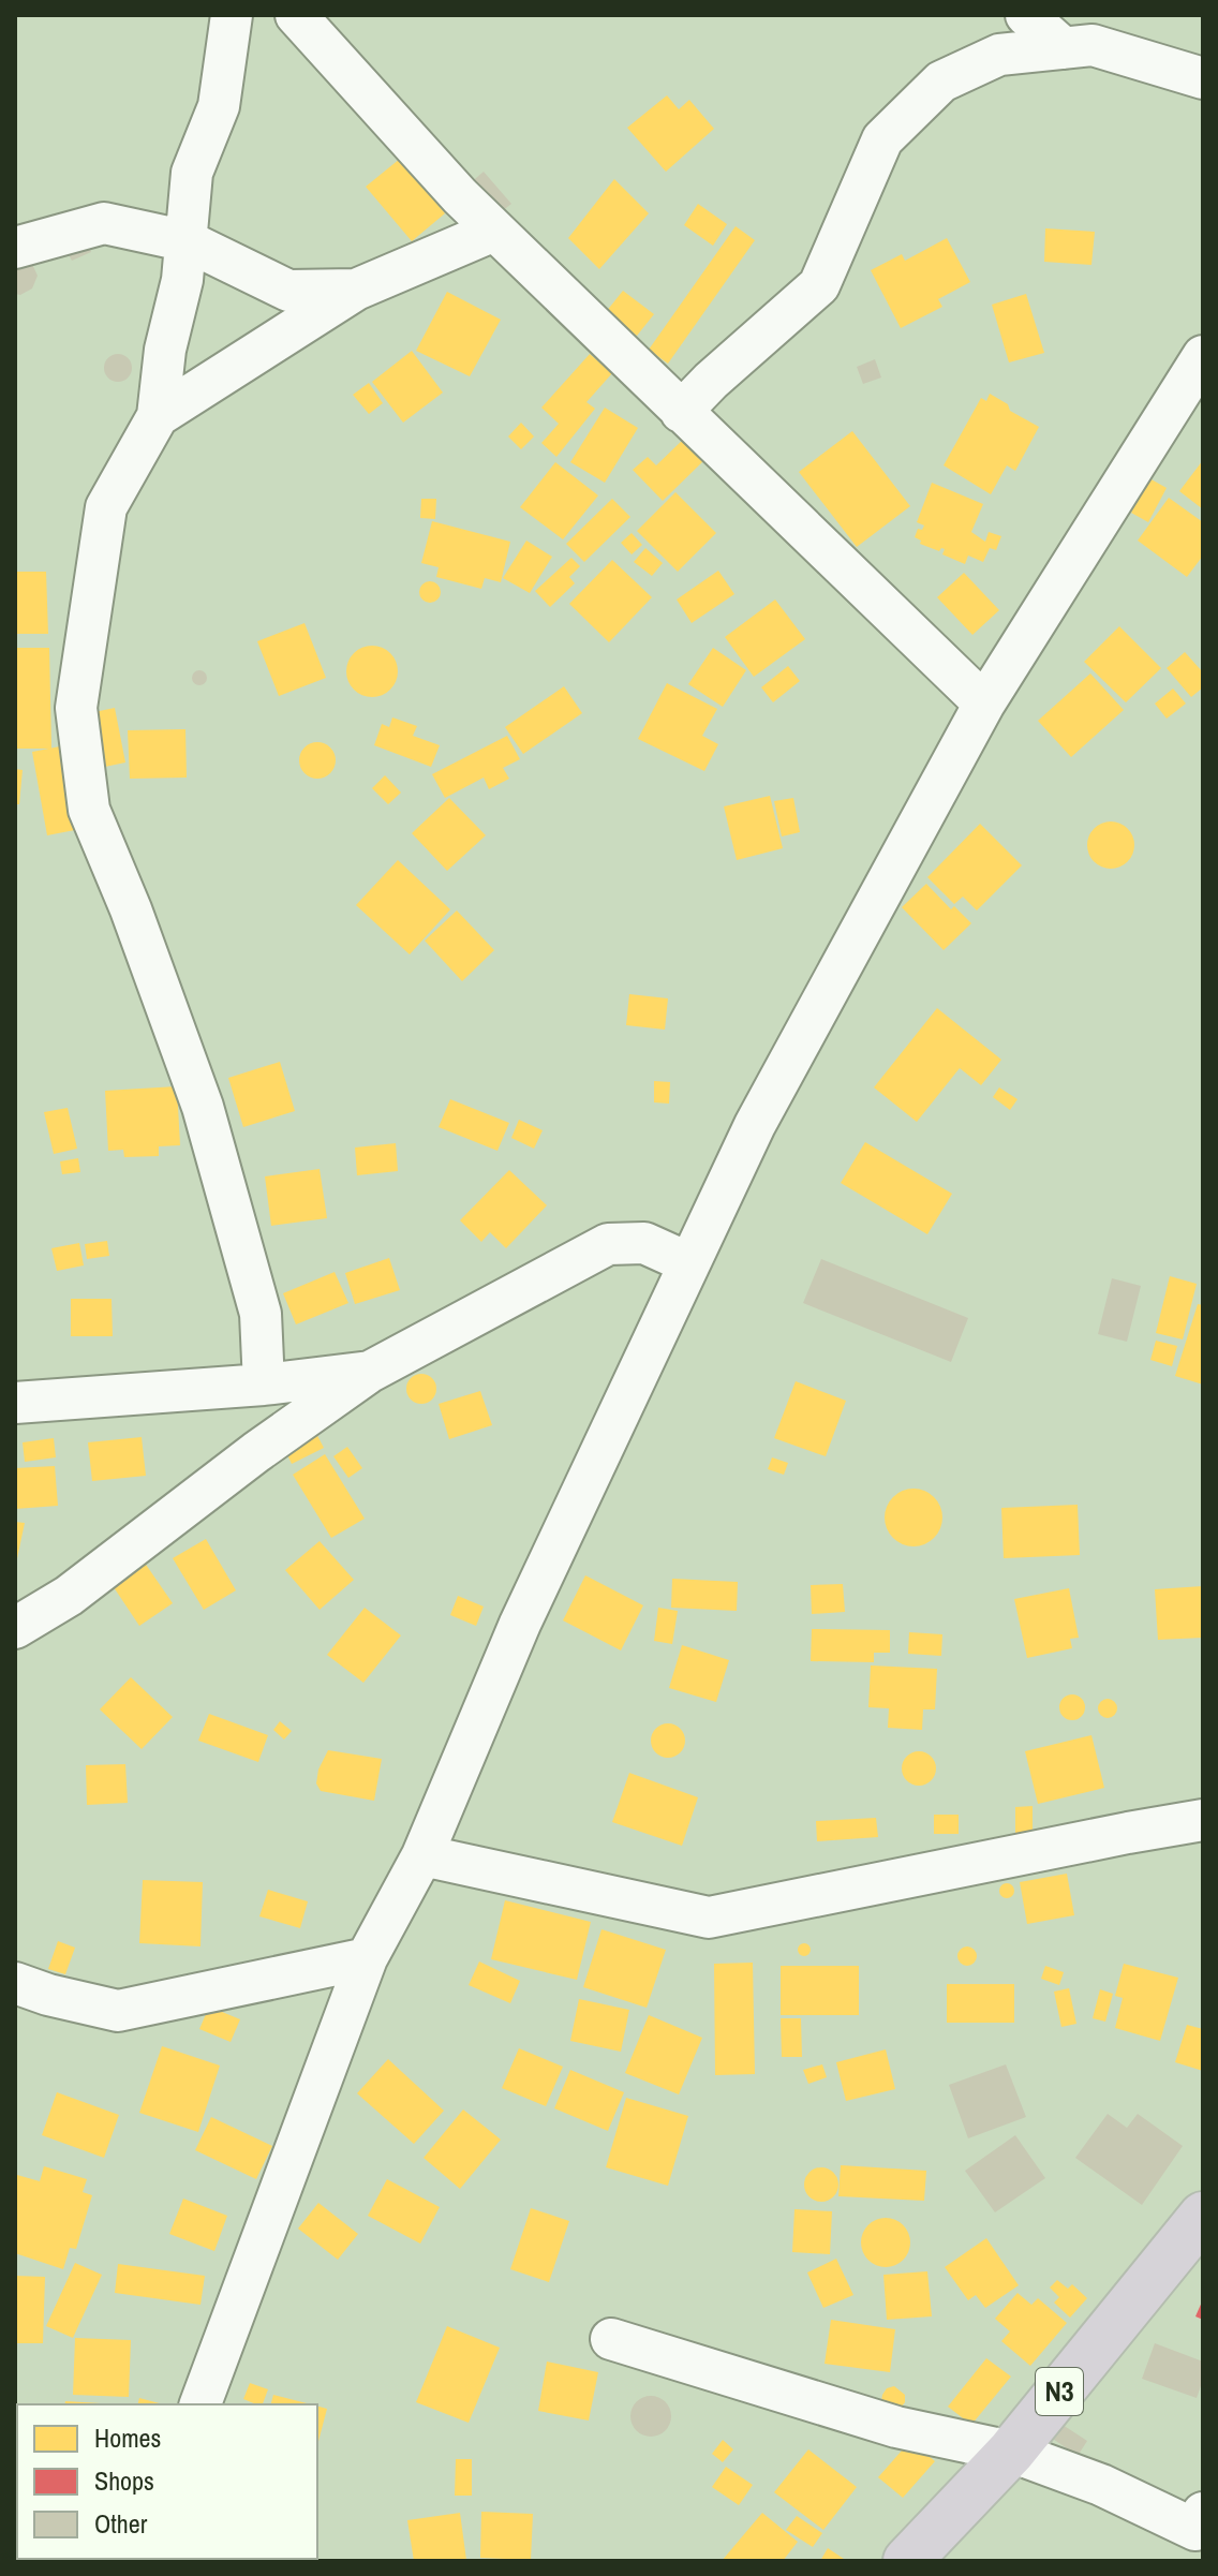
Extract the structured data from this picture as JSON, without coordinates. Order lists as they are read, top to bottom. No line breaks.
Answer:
{"streets":{"highway":["N3"]},"legend":["Homes","Shops","Other"]}
